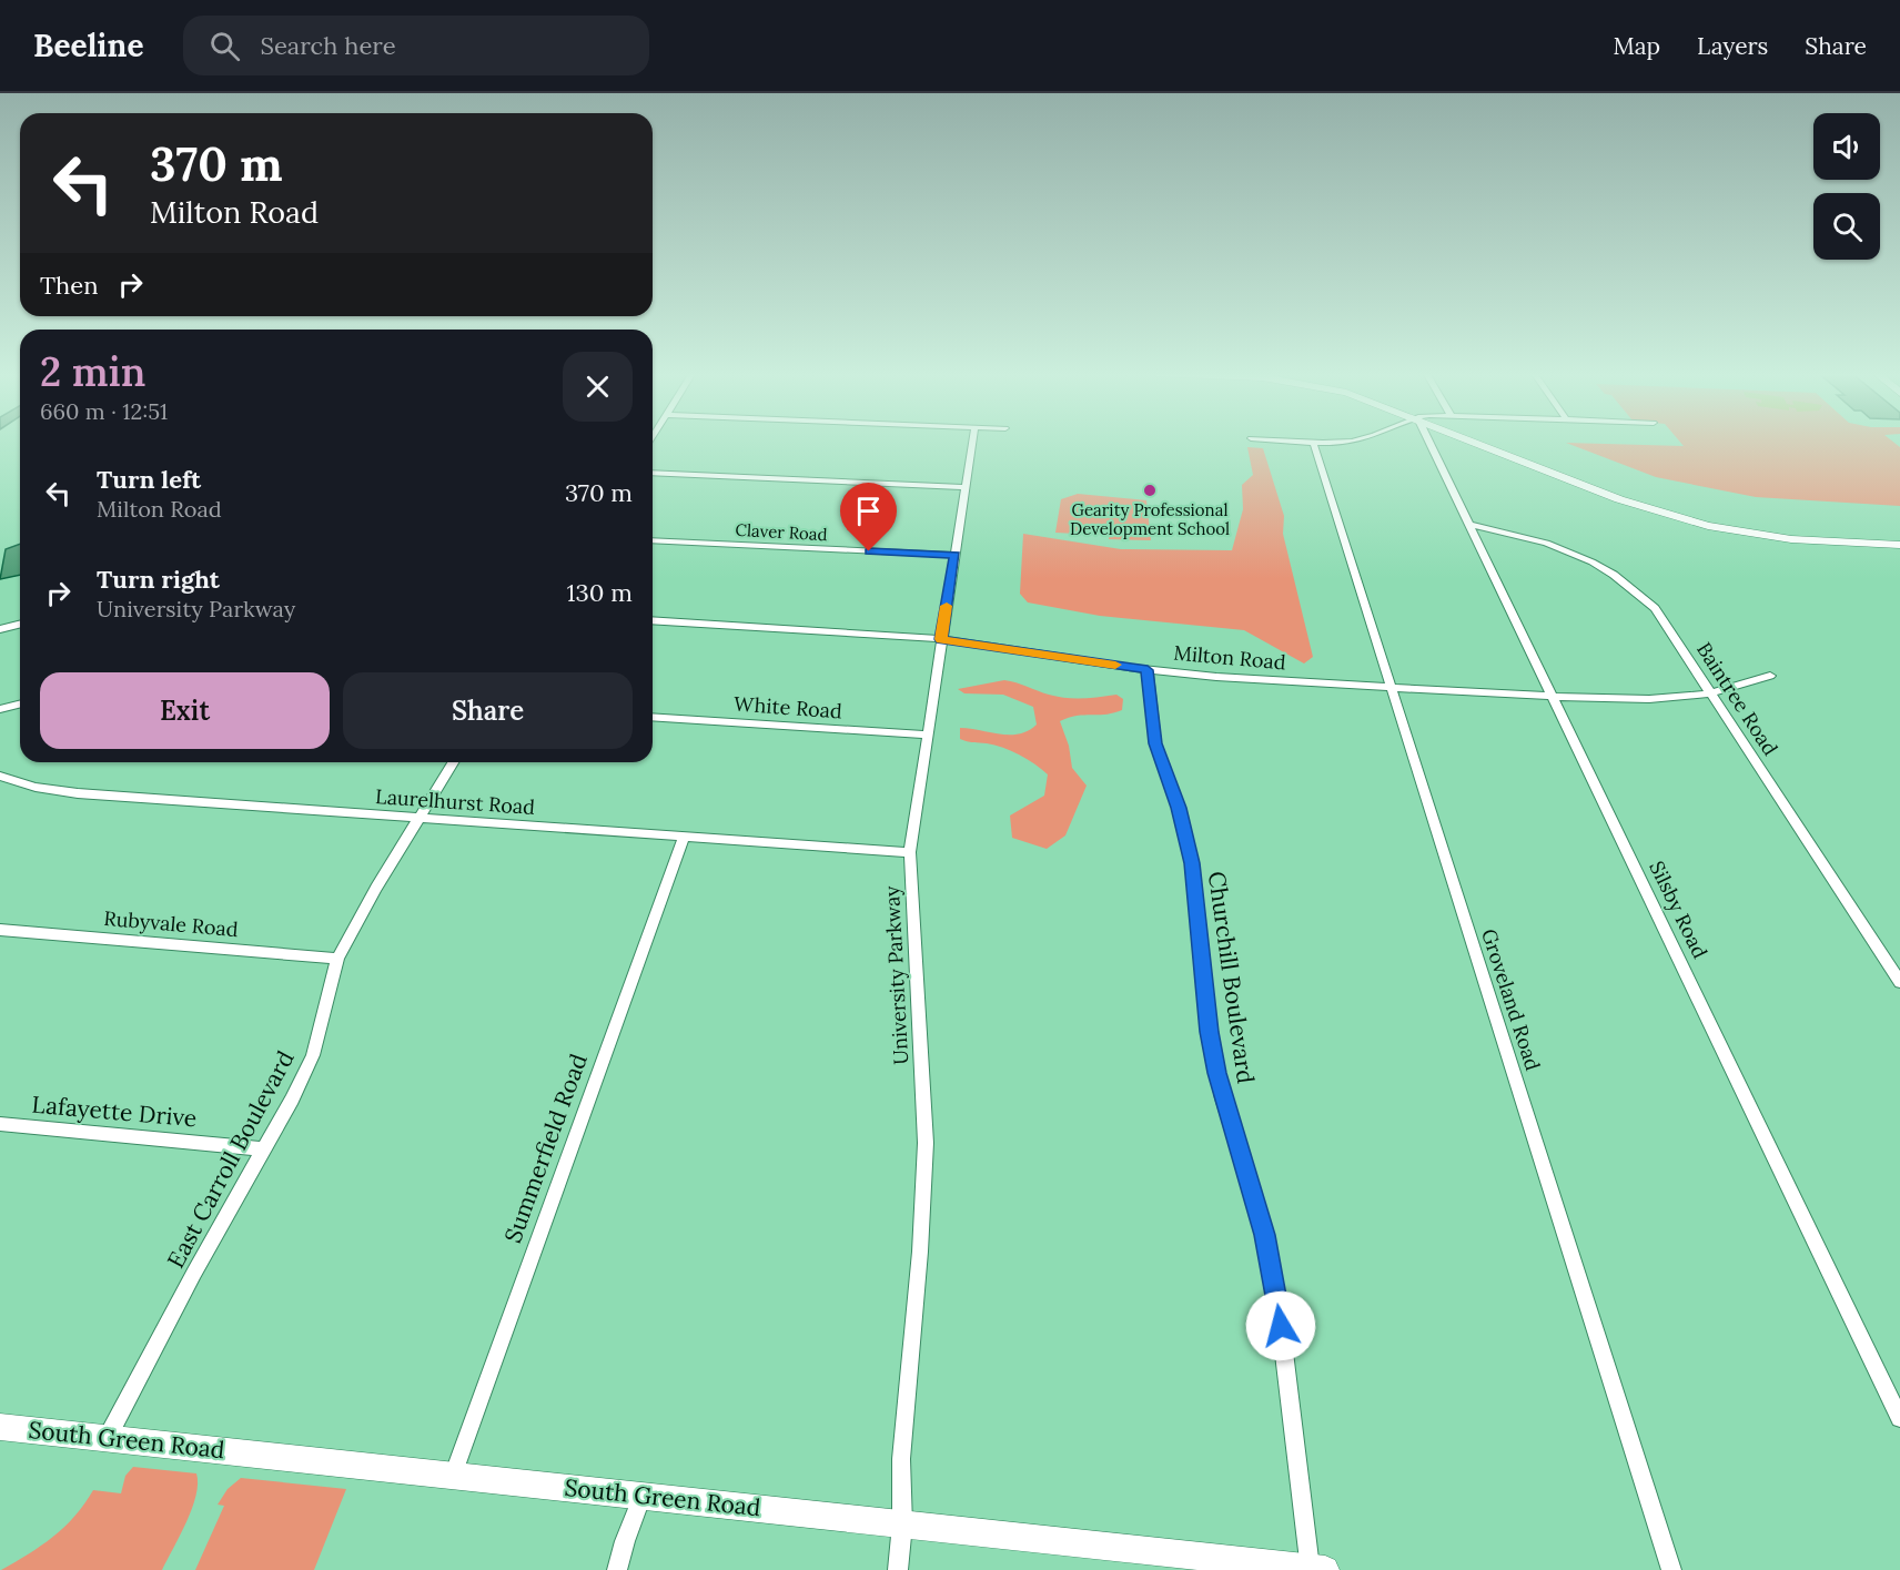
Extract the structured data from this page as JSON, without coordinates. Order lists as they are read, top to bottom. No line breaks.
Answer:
{"streets":{"street":["Claver Road","Milton Road","Baintree Road","White Road","Laurelhurst Road","Silsby Road","Rubyvale Road","University Parkway","Churchill Boulevard","Groveland Road","Lafayette Drive","Summerfield Road","East Carroll Boulevard","South Green Road"]},"crossings":[["Claver Road","University Parkway"],["Milton Road","Baintree Road"],["Milton Road","Silsby Road"],["Milton Road","University Parkway"],["Milton Road","Churchill Boulevard"],["Milton Road","Groveland Road"],["Baintree Road","Silsby Road"],["White Road","University Parkway"],["Laurelhurst Road","University Parkway"],["Laurelhurst Road","Summerfield Road"],["Laurelhurst Road","East Carroll Boulevard"],["Rubyvale Road","East Carroll Boulevard"],["University Parkway","South Green Road"],["Churchill Boulevard","South Green Road"],["Lafayette Drive","East Carroll Boulevard"],["Summerfield Road","South Green Road"],["East Carroll Boulevard","South Green Road"]],"places":["Gearity Professional Development School"],"page":{"header":"Beeline","search":"Search here","nav":["Map","Layers","Share"],"turn":["370 m","Milton Road"],"then":"Then","heading":["2 min","660 m · 12:51"],"list":[{"name":"Turn left","note":"Milton Road","value":"370 m"},{"name":"Turn right","note":"University Parkway","value":"130 m"}],"buttons":["Exit","Share"]}}
